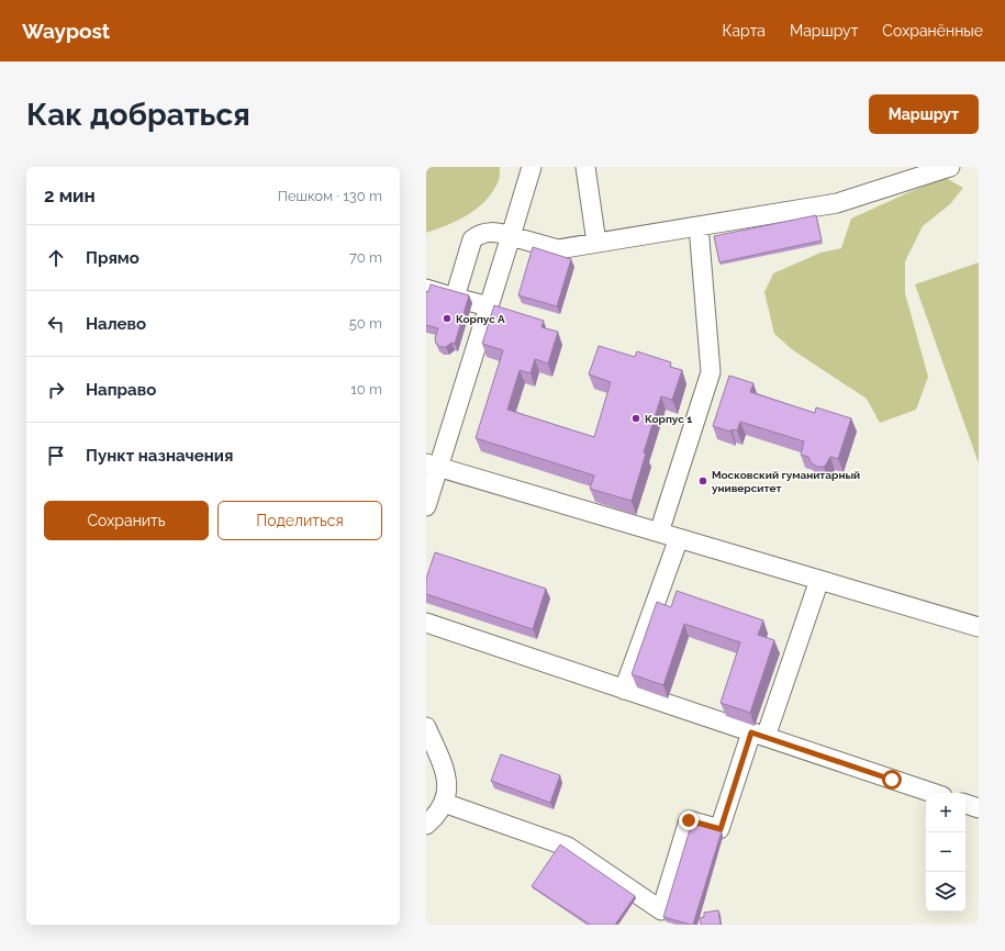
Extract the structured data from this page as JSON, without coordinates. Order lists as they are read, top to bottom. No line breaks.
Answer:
{"places":["Корпус А","Корпус 1","Московский гуманитарный университет"],"page":{"header":"Waypost","nav":["Карта","Маршрут","Сохранённые"],"buttons":["Маршрут",["Сохранить","Поделиться"]],"title":"Как добраться","heading":["2 мин","Пешком · 130 m"],"list":[["Прямо","70 m"],["Налево","50 m"],["Направо","10 m"],"Пункт назначения"],"map_buttons":["+","−"]}}
